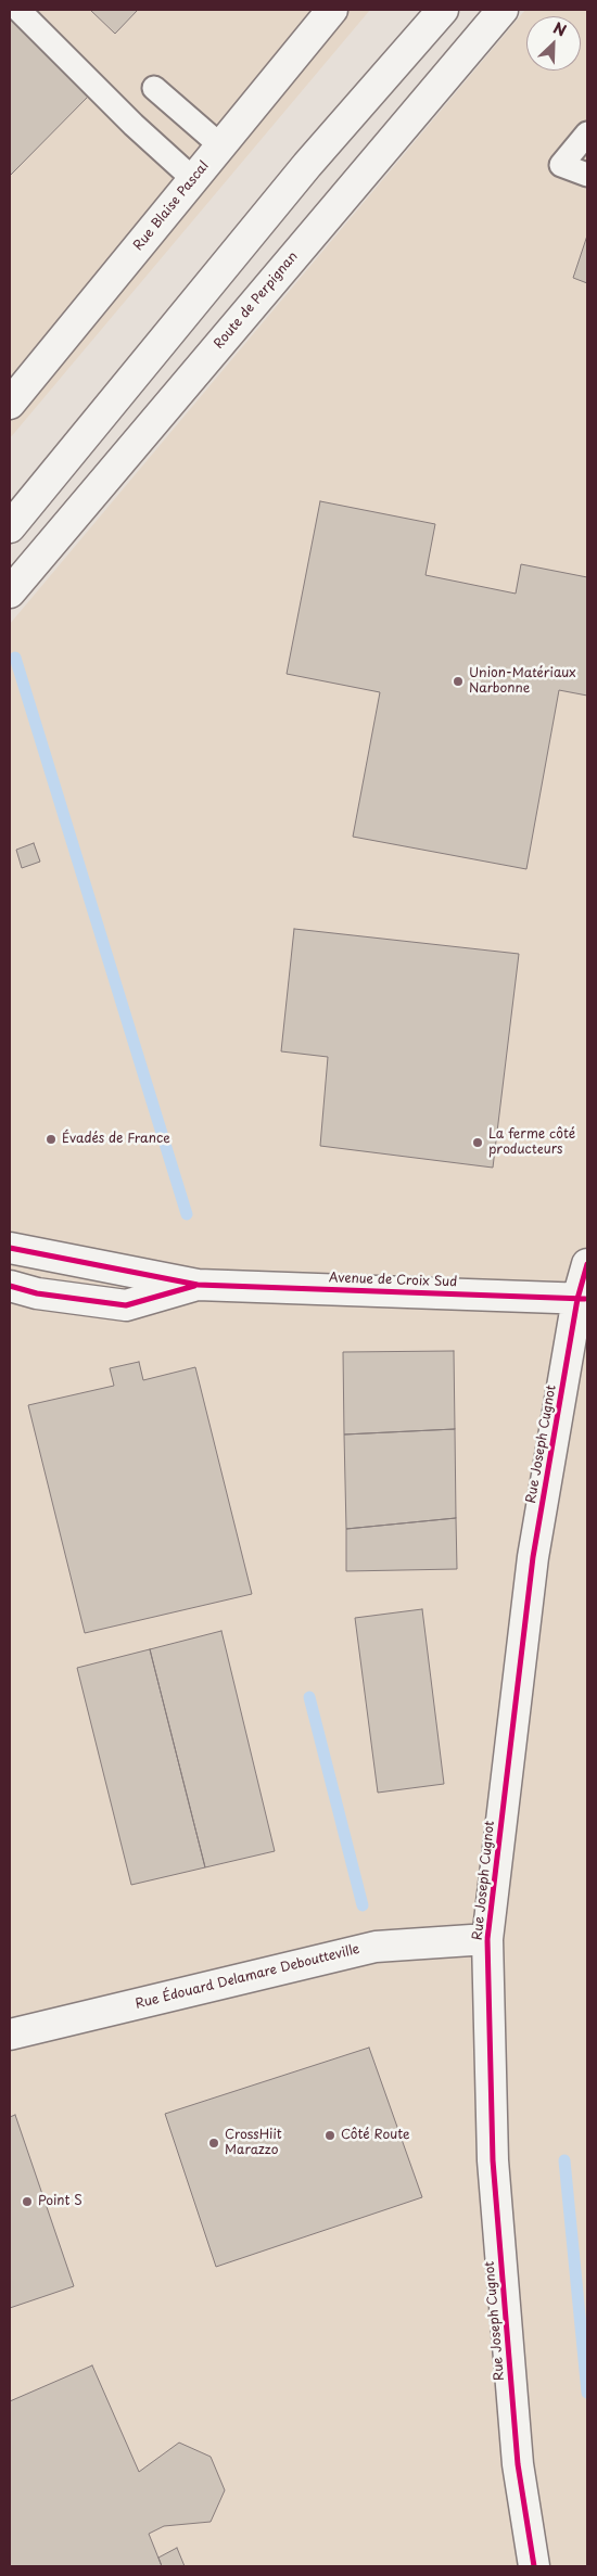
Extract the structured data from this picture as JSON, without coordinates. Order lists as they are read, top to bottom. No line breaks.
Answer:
{"streets":{"street":["Rue Blaise Pascal","Route de Perpignan","Avenue de Croix Sud","Rue Joseph Cugnot","Rue Édouard Delamare Deboutteville"]},"crossings":[["Avenue de Croix Sud","Rue Joseph Cugnot"],["Rue Joseph Cugnot","Rue Édouard Delamare Deboutteville"]],"places":["Union-Matériaux Narbonne","Évadés de France","La ferme côté producteurs","Côté Route","CrossHiit Marazzo","Point S"],"north":"top right"}
